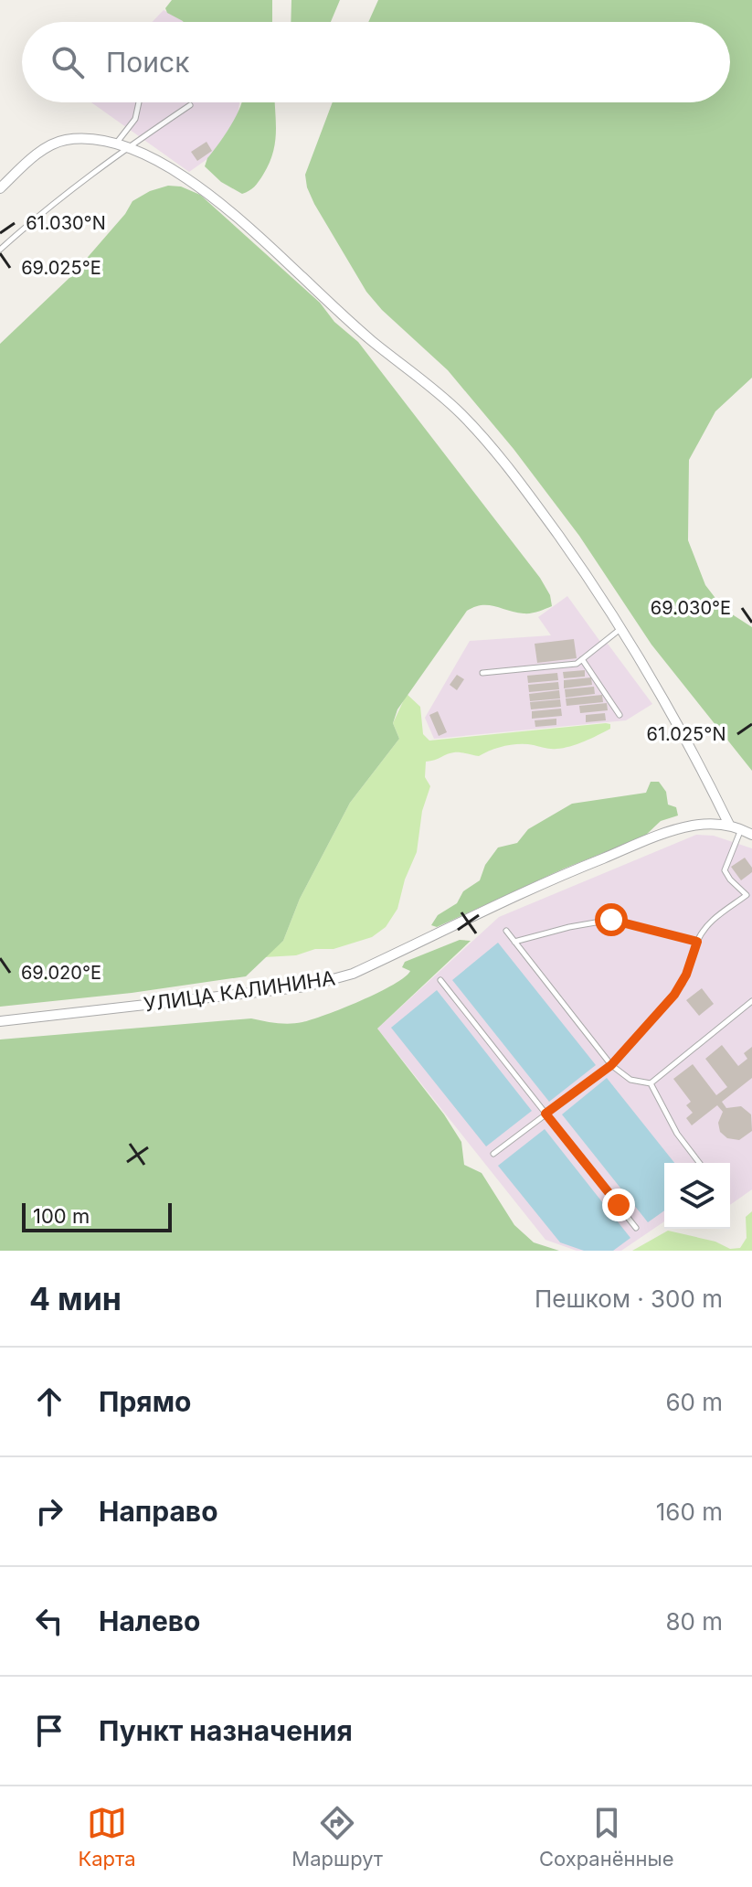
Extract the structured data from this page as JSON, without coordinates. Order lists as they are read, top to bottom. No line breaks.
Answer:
{"streets":{"street":["УЛИЦА КАЛИНИНА"]},"scale_bar":"100 m","page":{"search":"Поиск","scale":"100 m","heading":["4 мин","Пешком · 300 m"],"list":[["Прямо","60 m"],["Направо","160 m"],["Налево","80 m"],"Пункт назначения"],"nav":["Карта","Маршрут","Сохранённые"]},"coordinates":["61.030°N","69.025°E","69.030°E","61.025°N","69.020°E"]}
